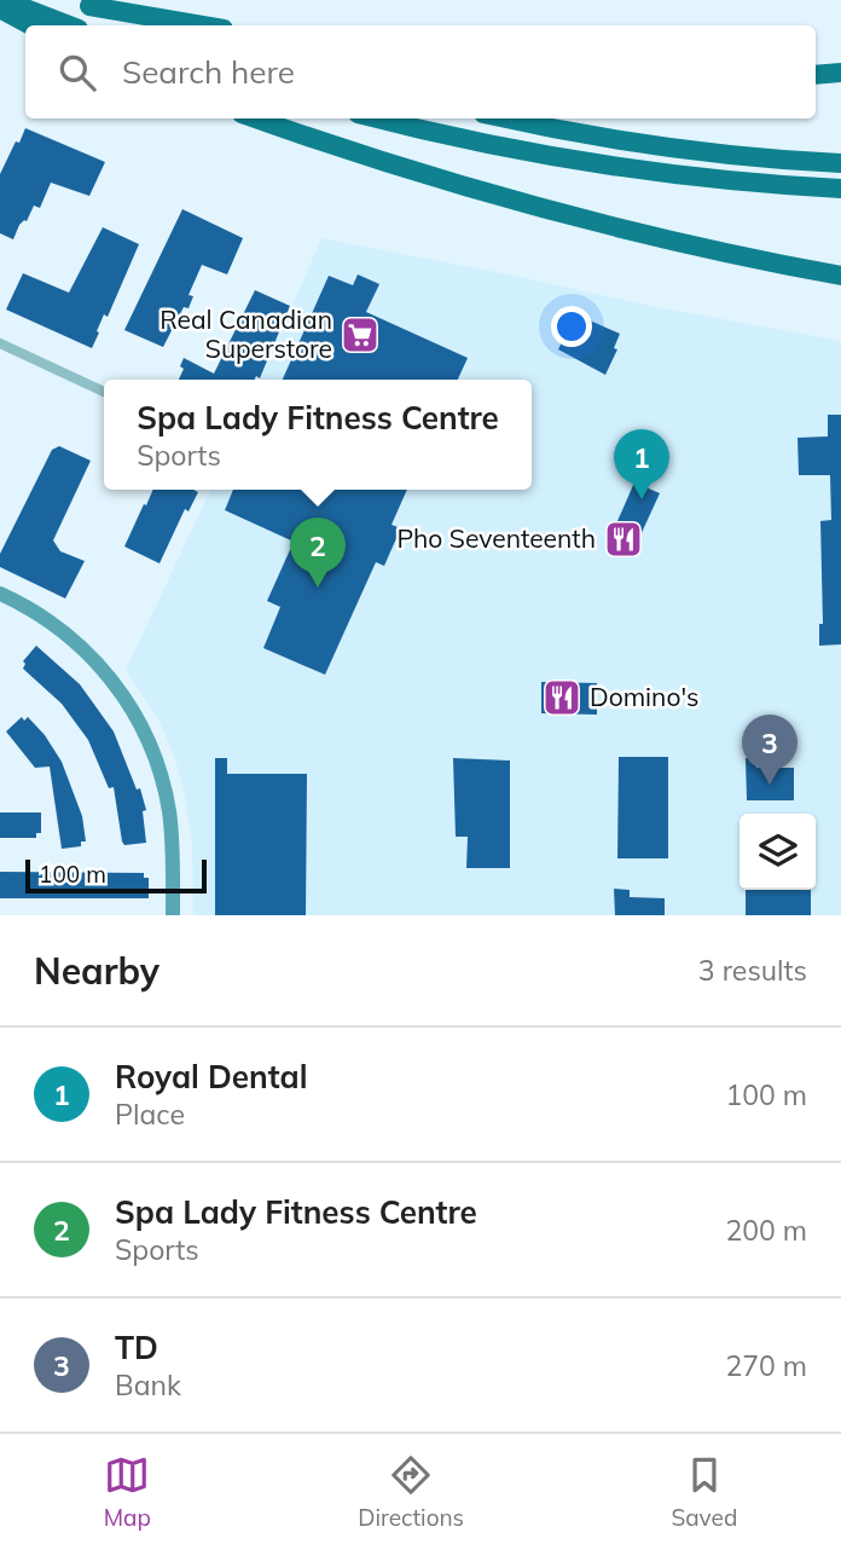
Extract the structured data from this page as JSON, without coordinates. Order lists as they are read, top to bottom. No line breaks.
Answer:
{"places":{"supermarket":["Real Canadian Superstore"],"restaurant":["Pho Seventeenth","Domino's"]},"scale_bar":"100 m","page":{"search":"Search here","popup":["Spa Lady Fitness Centre","Sports"],"pins":["1","2","3"],"scale":"100 m","heading":["Nearby","3 results"],"list":[{"mark":"1","name":"Royal Dental","note":"Place","value":"100 m"},{"mark":"2","name":"Spa Lady Fitness Centre","note":"Sports","value":"200 m"},{"mark":"3","name":"TD","note":"Bank","value":"270 m"}],"nav":["Map","Directions","Saved"]}}
